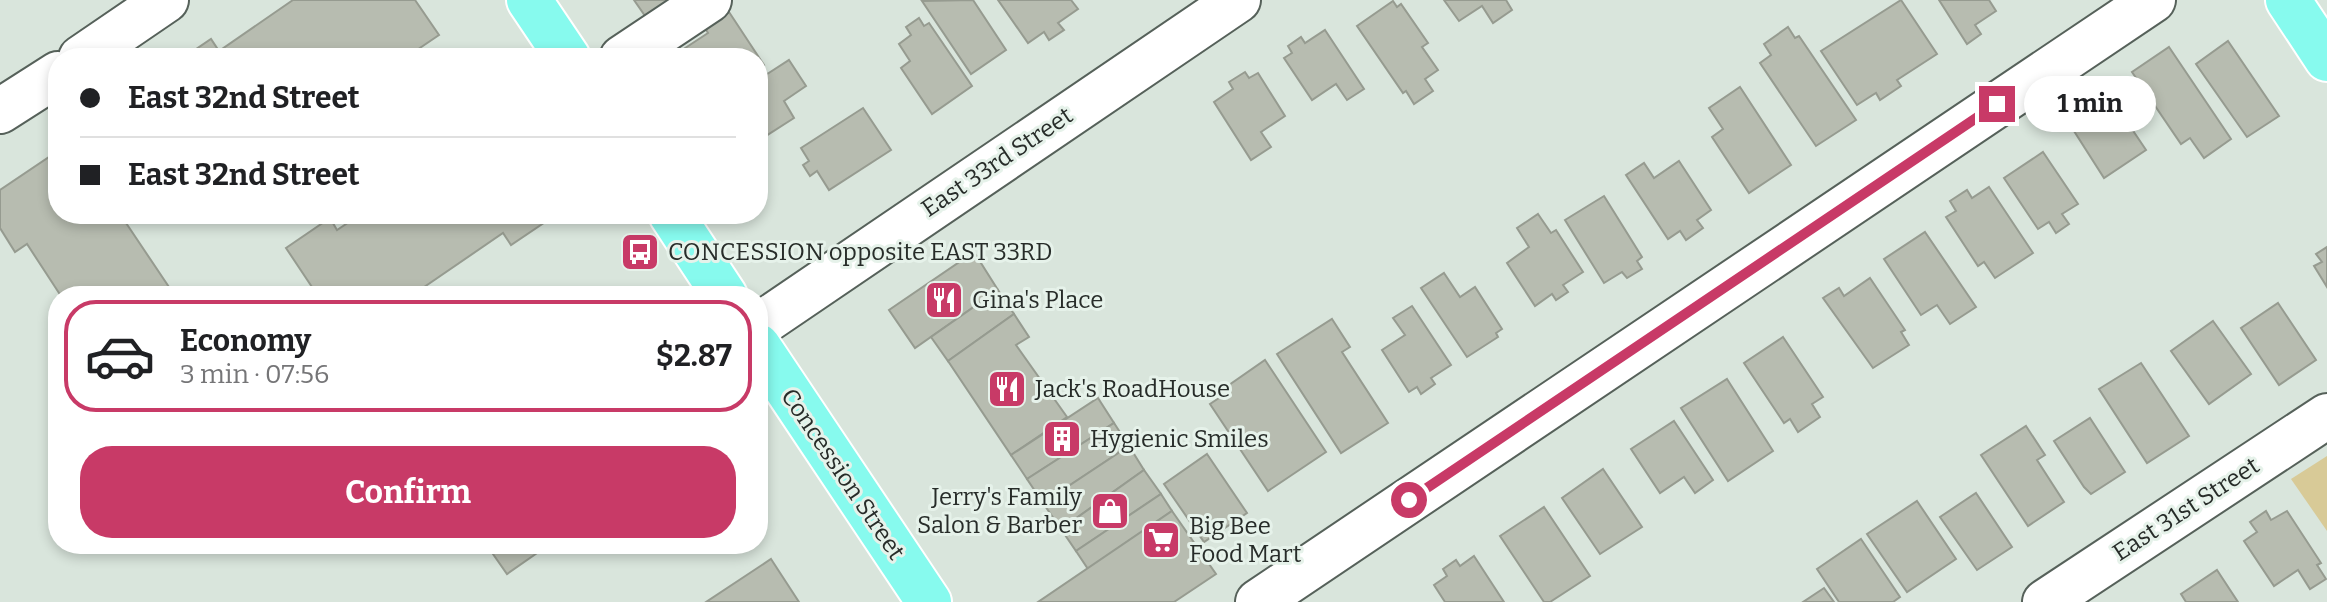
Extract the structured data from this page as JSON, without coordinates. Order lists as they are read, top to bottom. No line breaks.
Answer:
{"streets":{"main road":["Concession Street"],"street":["East 33rd Street","East 31st Street"]},"places":{"bus stop":["CONCESSION opposite EAST 33RD"],"restaurant":["Gina's Place","Jack's RoadHouse"],"building":["Hygienic Smiles"],"shop":["Jerry's Family Salon & Barber"],"supermarket":["Big Bee Food Mart"]},"page":{"banner":["East 32nd Street","East 32nd Street"],"bubble":"1 min","list":[{"name":"Economy","note":"3 min · 07:56","value":"$2.87"}],"buttons":"Confirm"}}
